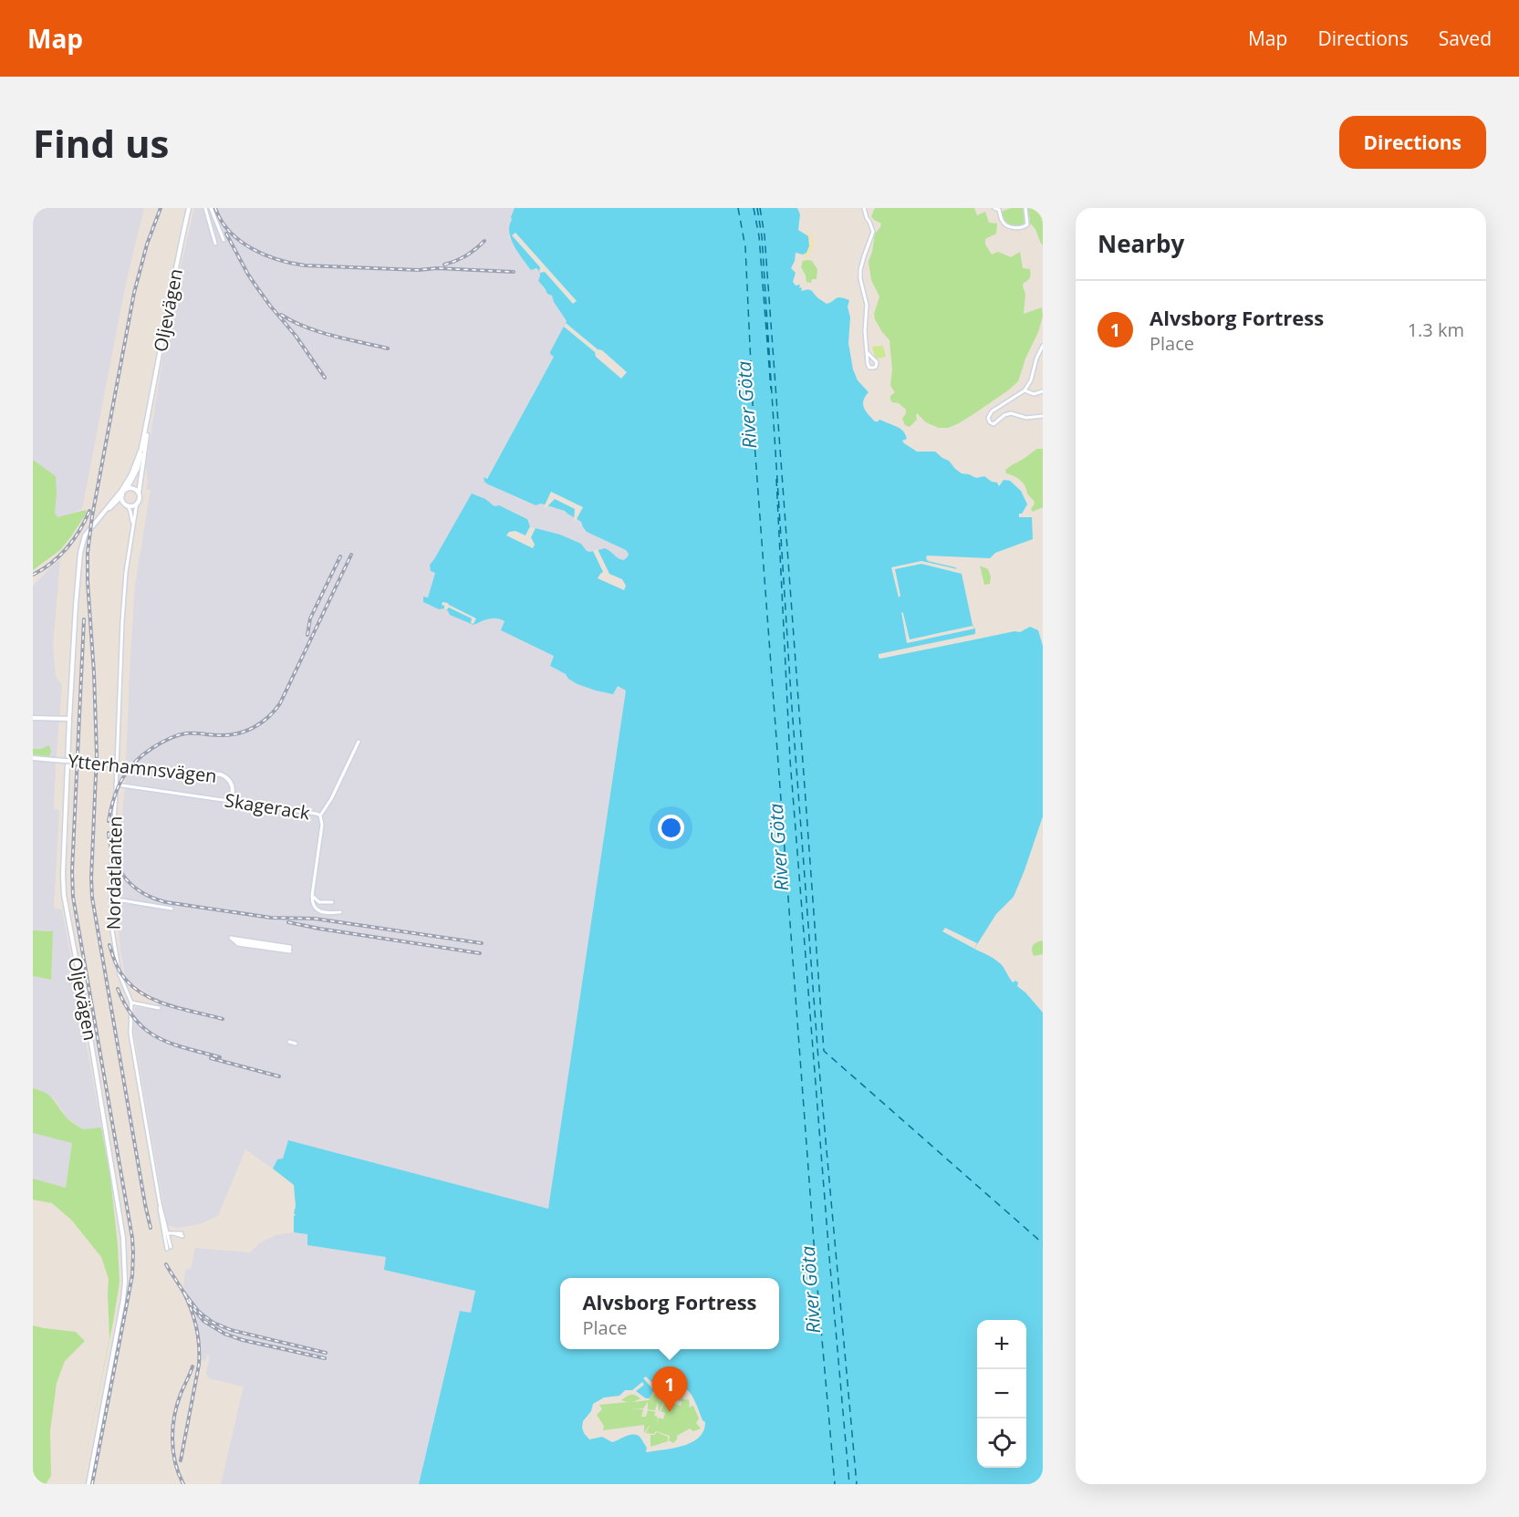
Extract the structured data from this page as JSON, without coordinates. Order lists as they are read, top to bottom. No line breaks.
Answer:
{"streets":{"street":["Oljevägen","Ytterhamnsvägen","Skagerack","Nordatlanten"]},"crossings":[["Oljevägen","Nordatlanten"],["Ytterhamnsvägen","Skagerack"],["Skagerack","Nordatlanten"]],"water":["River Göta"],"page":{"header":"Map","nav":["Map","Directions","Saved"],"buttons":"Directions","title":"Find us","heading":"Nearby","list":[{"mark":"1","name":"Alvsborg Fortress","note":"Place","value":"1.3 km"}],"popup":["Alvsborg Fortress","Place"],"map_buttons":["+","−"],"pins":"1"}}
